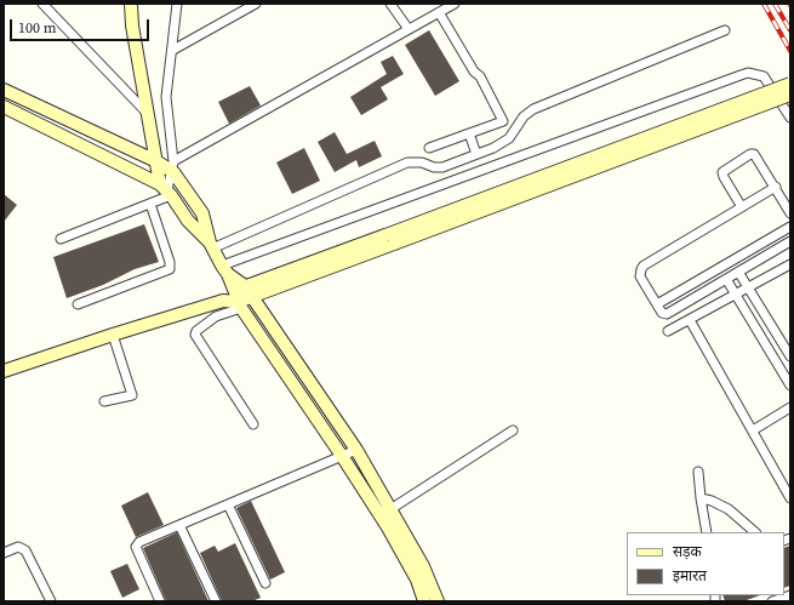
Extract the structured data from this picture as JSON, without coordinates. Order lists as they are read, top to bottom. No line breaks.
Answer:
{"legend":["सड़क","इमारत"],"scale_bar":"100 m"}
